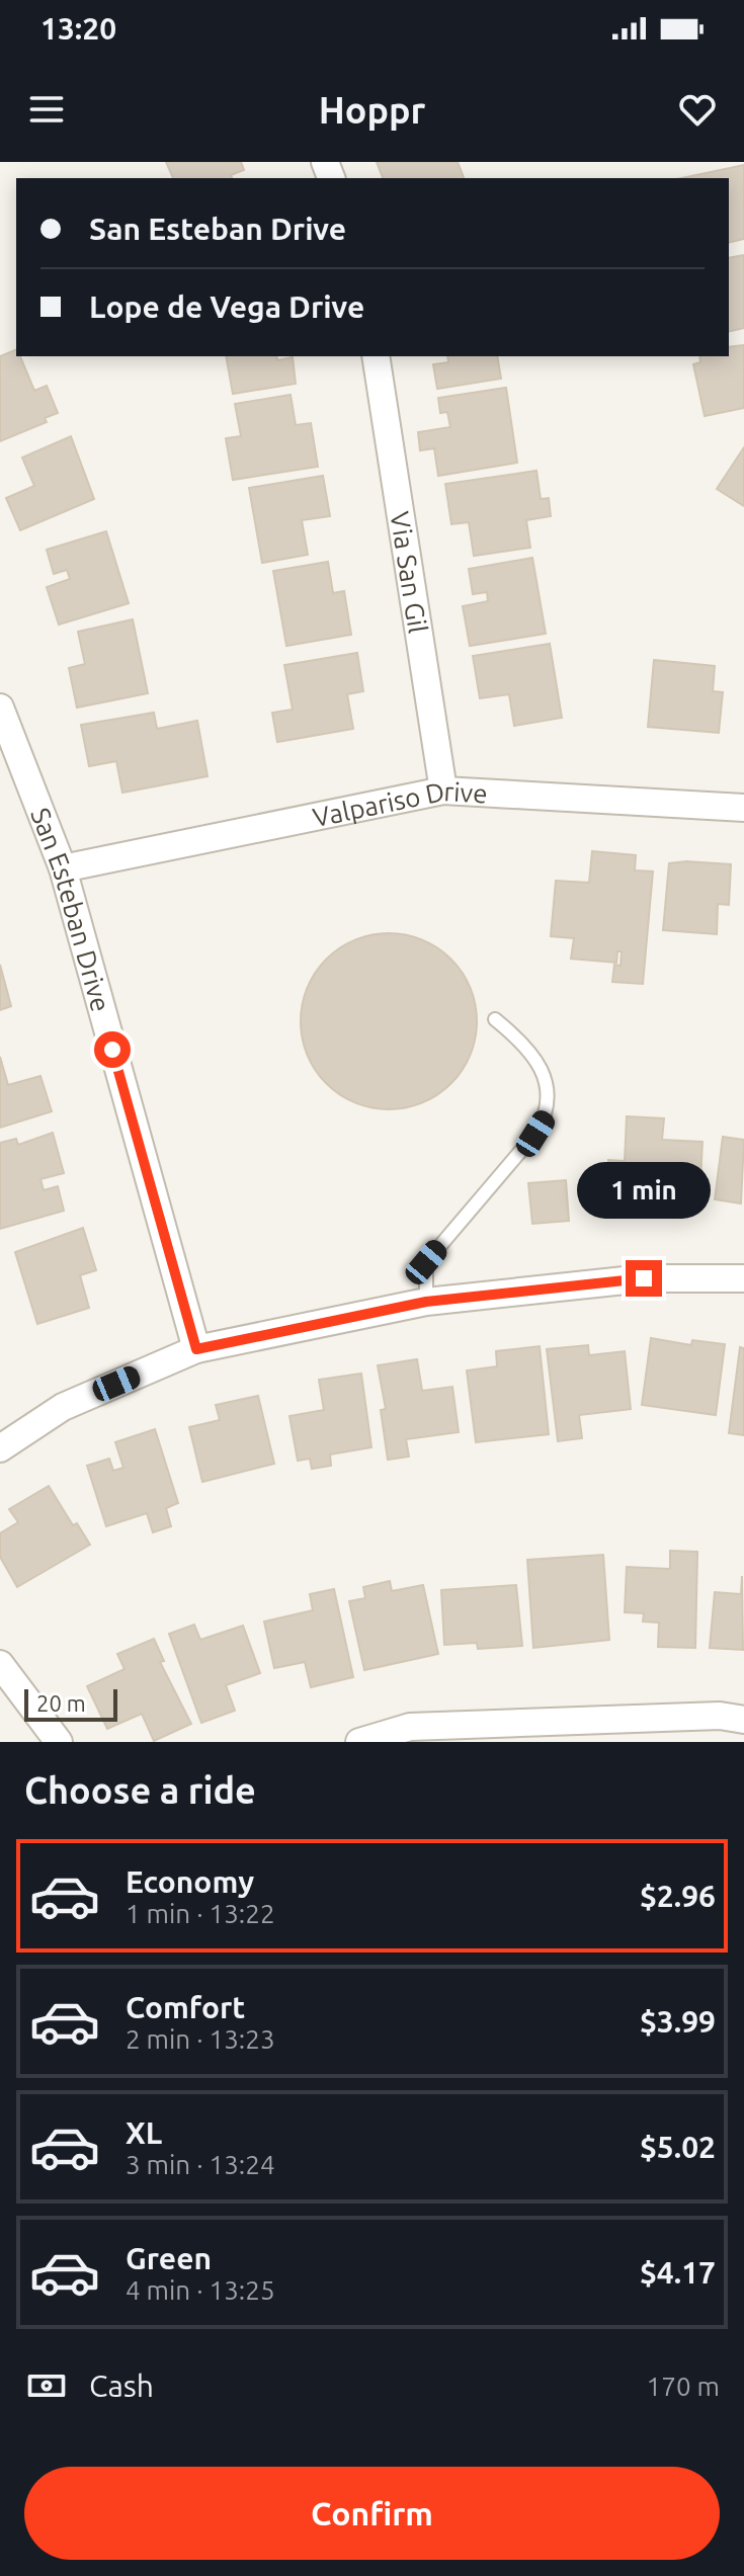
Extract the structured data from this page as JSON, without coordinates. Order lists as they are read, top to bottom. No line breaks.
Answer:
{"streets":{"street":["Via San Gil","Valpariso Drive","San Esteban Drive"]},"crossings":[["Via San Gil","Valpariso Drive"],["Valpariso Drive","San Esteban Drive"]],"scale_bar":"20 m","page":{"status":"13:20","header":"Hoppr","banner":["San Esteban Drive","Lope de Vega Drive"],"bubble":"1 min","scale":"20 m","heading":"Choose a ride","list":[{"name":"Economy","note":"1 min · 13:22","value":"$2.96"},{"name":"Comfort","note":"2 min · 13:23","value":"$3.99"},{"name":"XL","note":"3 min · 13:24","value":"$5.02"},{"name":"Green","note":"4 min · 13:25","value":"$4.17"}],"pay":["Cash","170 m"],"buttons":"Confirm"}}
